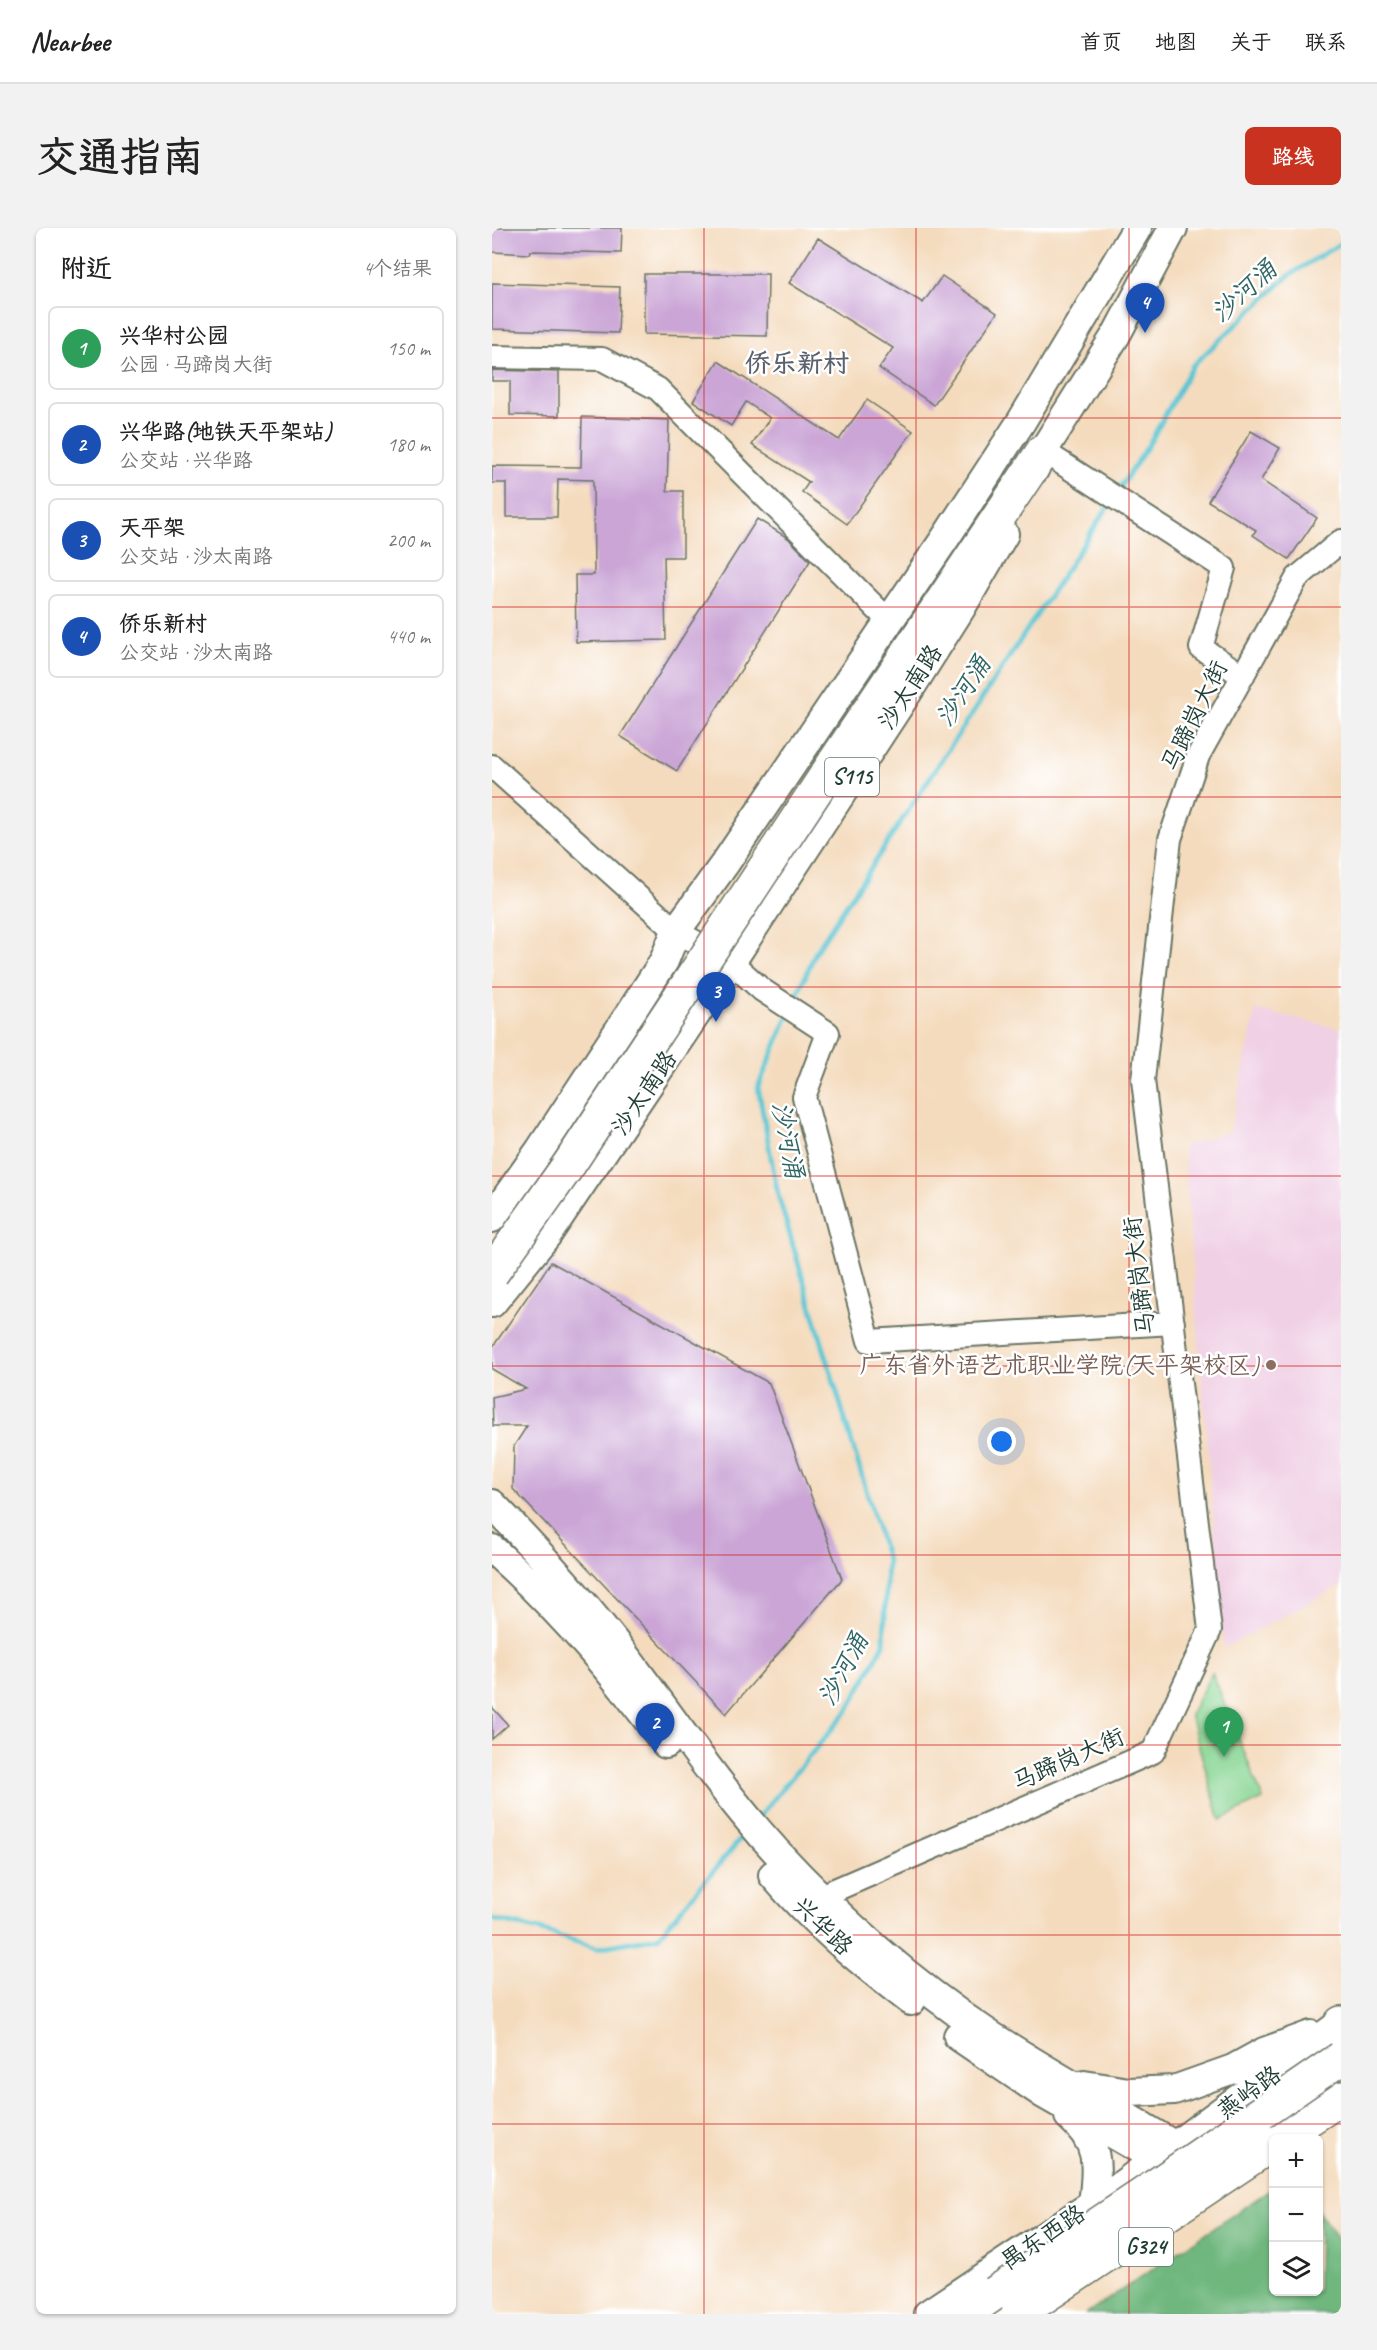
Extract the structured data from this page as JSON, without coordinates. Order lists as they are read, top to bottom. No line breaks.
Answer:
{"streets":{"main road":["沙太南路","S115","兴华路","燕岭路","禺东西路","G324"],"street":["马蹄岗大街"]},"crossings":[["马蹄岗大街","兴华路"],["兴华路","燕岭路"],["兴华路","禺东西路"],["兴华路","G324"],["燕岭路","禺东西路"]],"districts":["侨乐新村"],"water":["沙河涌"],"places":["广东省外语艺术职业学院(天平架校区)"],"page":{"header":"Nearbee","nav":["首页","地图","关于","联系"],"buttons":"路线","title":"交通指南","heading":["附近","4个结果"],"pins":["4","3","2","1"],"list":[{"mark":"1","name":"兴华村公园","note":"公园 · 马蹄岗大街","value":"150 m"},{"mark":"2","name":"兴华路(地铁天平架站)","note":"公交站 · 兴华路","value":"180 m"},{"mark":"3","name":"天平架","note":"公交站 · 沙太南路","value":"200 m"},{"mark":"4","name":"侨乐新村","note":"公交站 · 沙太南路","value":"440 m"}],"map_buttons":["+","−"]}}
